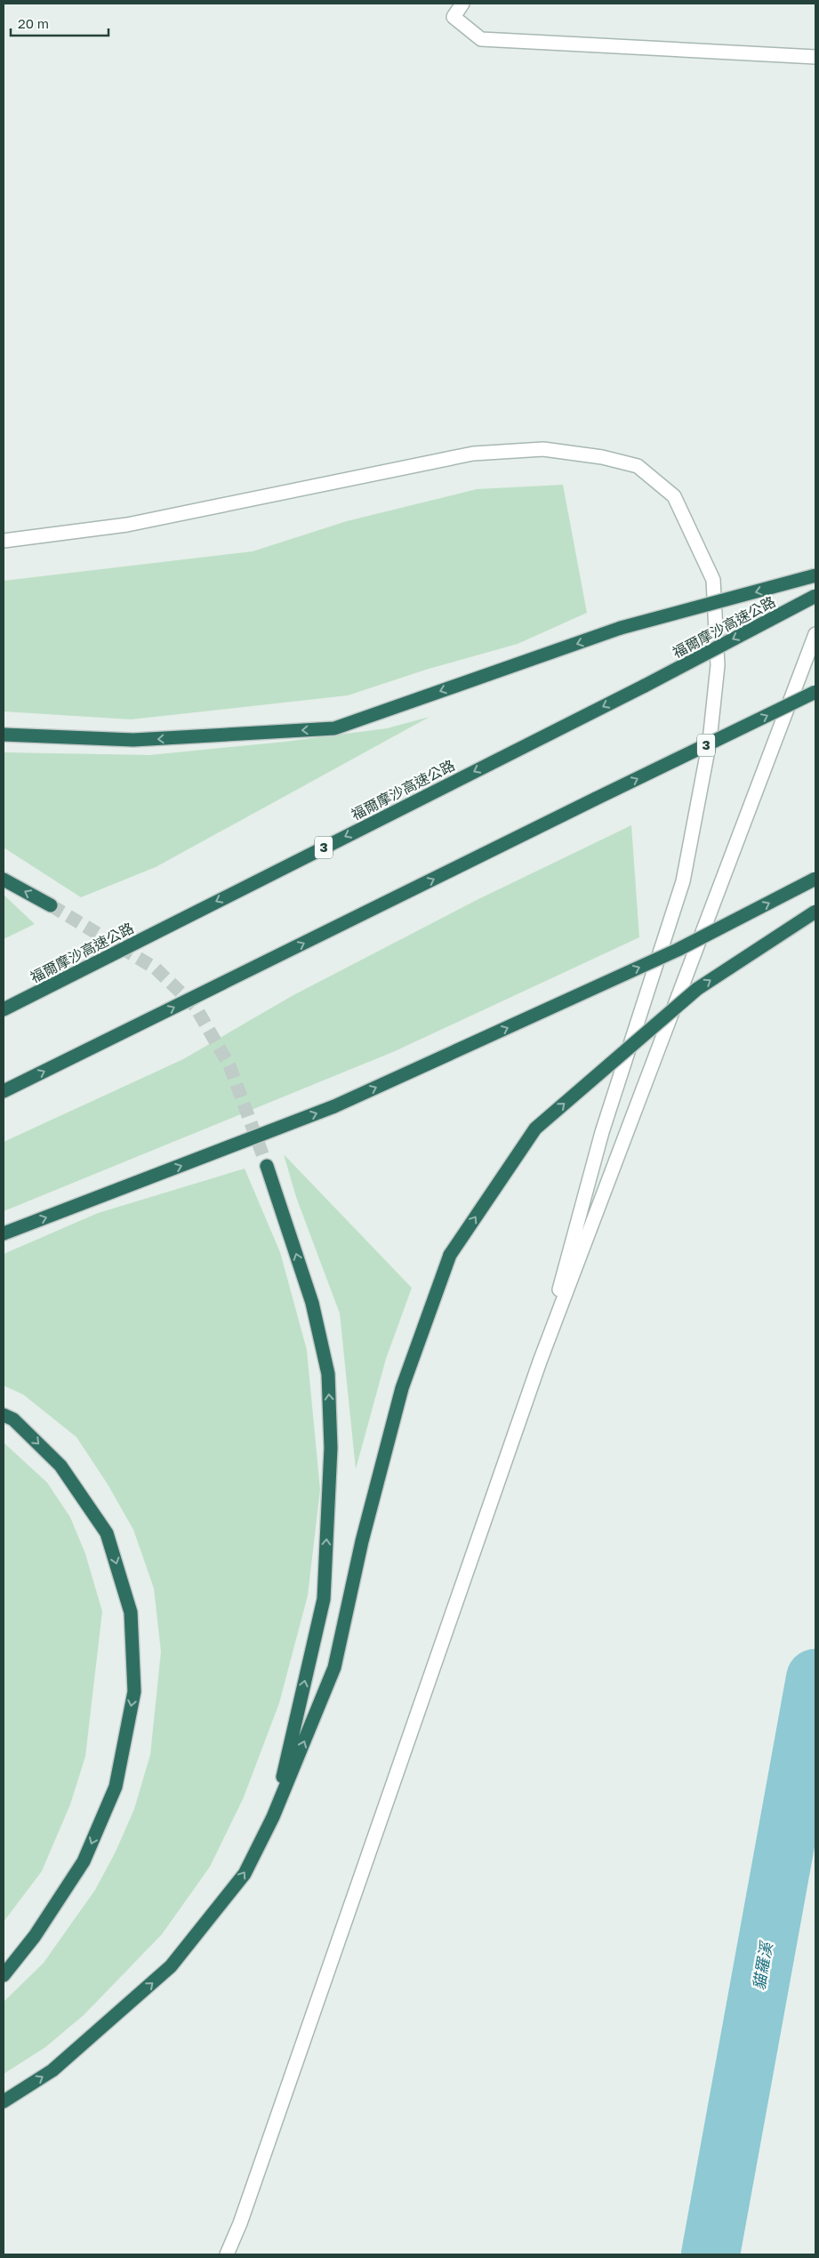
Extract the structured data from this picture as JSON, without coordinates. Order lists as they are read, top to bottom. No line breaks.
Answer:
{"streets":{"highway":["福爾摩沙高速公路","3"]},"water":["貓羅溪"],"scale_bar":"20 m"}
